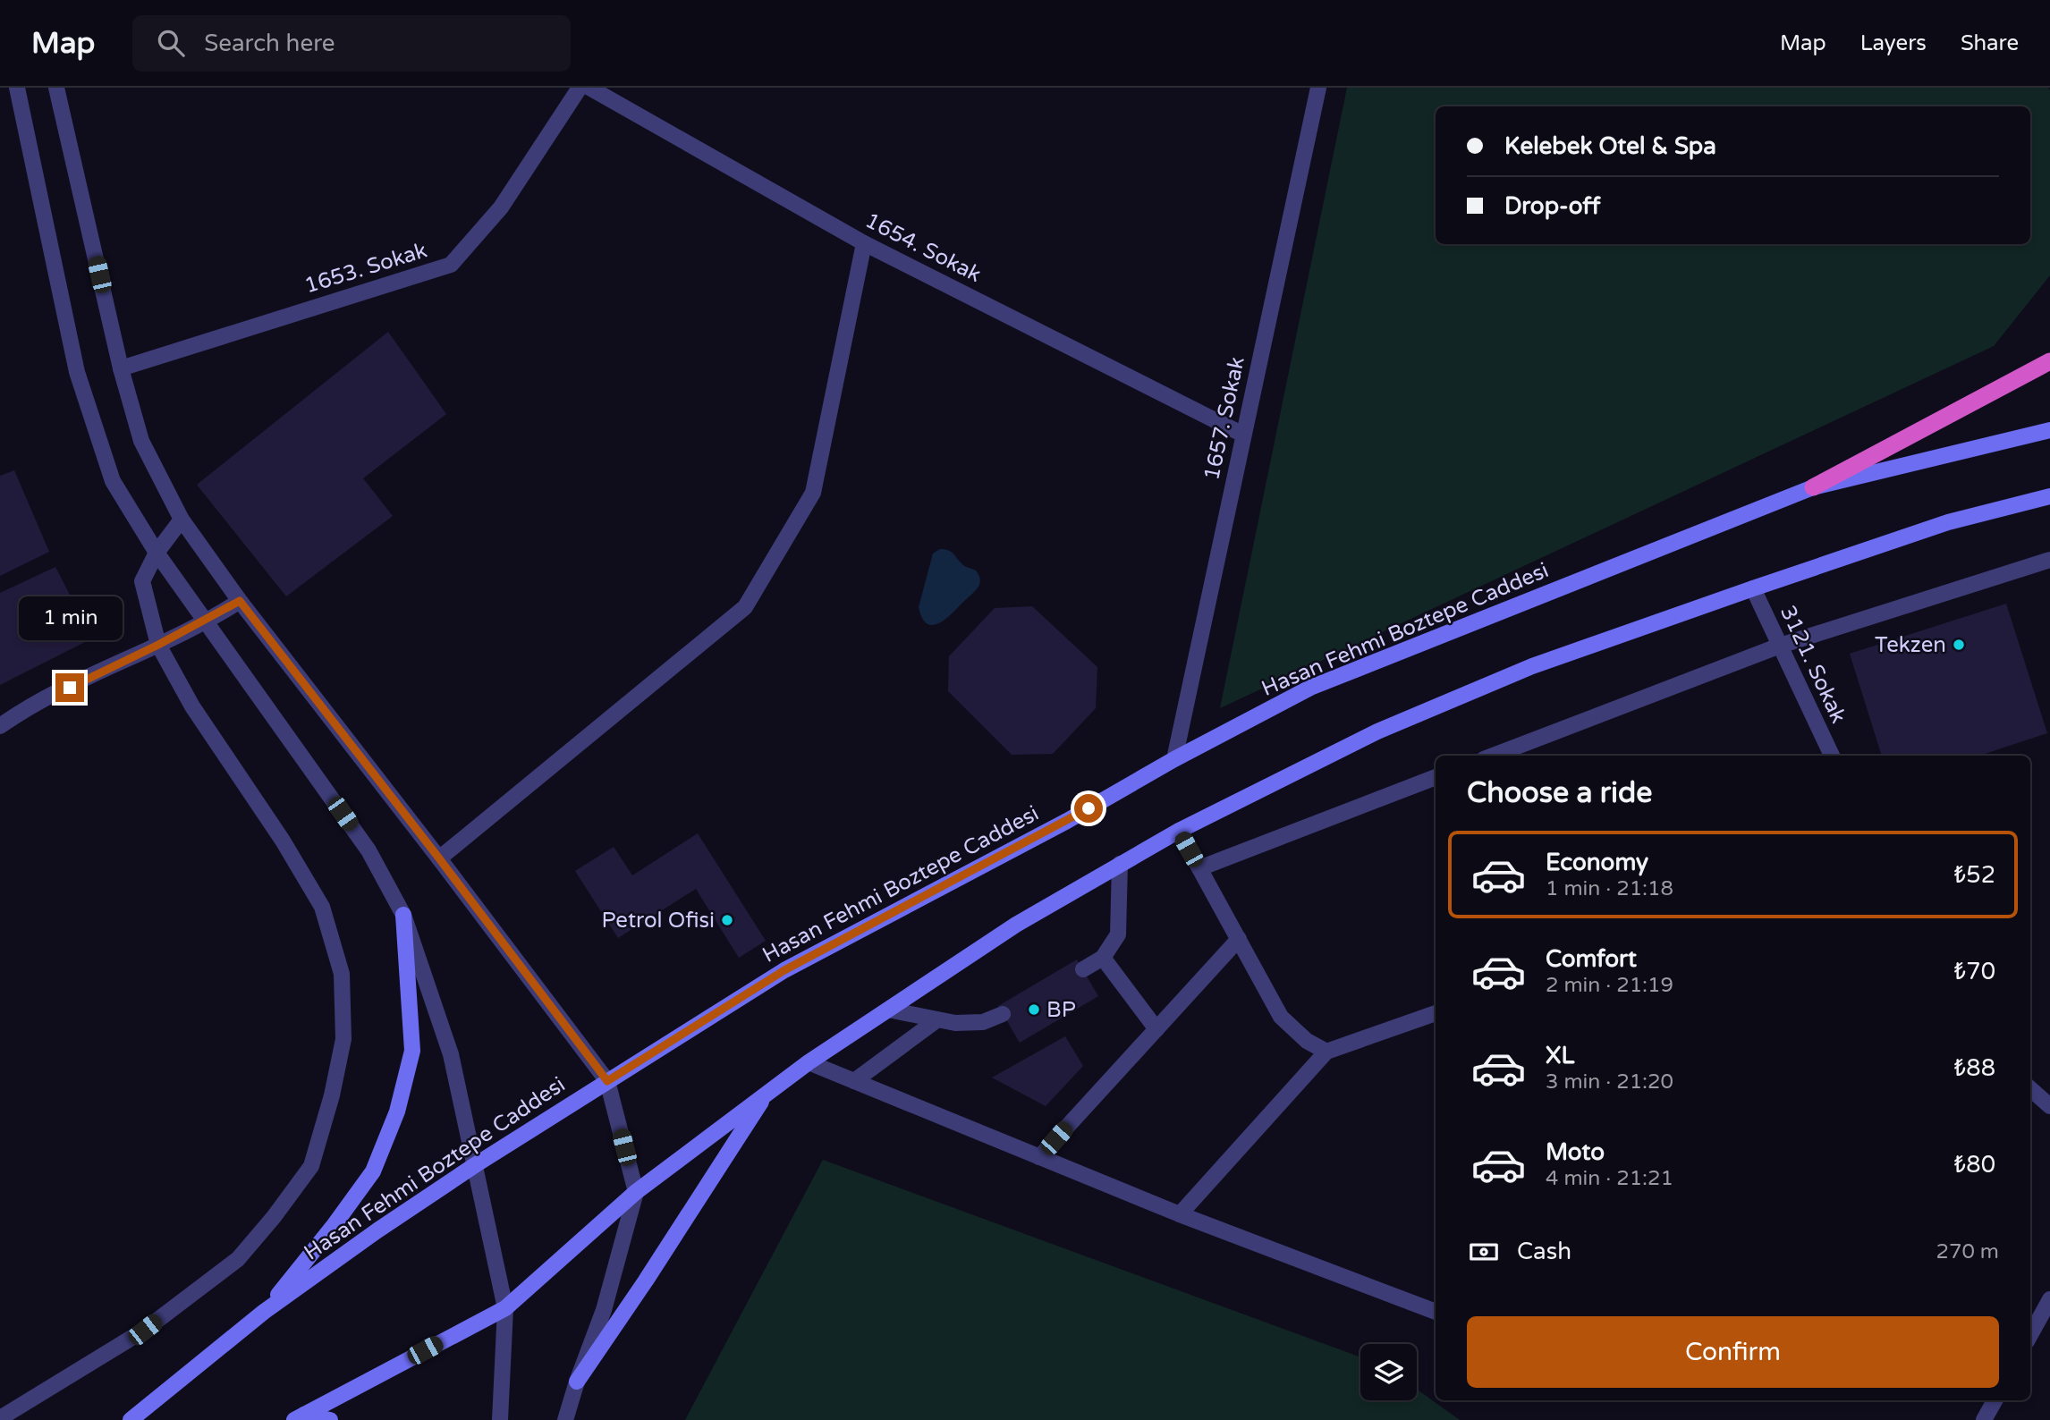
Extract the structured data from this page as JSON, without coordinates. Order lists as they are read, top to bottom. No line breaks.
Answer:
{"streets":{"main road":["Hasan Fehmi Boztepe Caddesi"],"street":["1654. Sokak","1653. Sokak","1657. Sokak","3121. Sokak"]},"crossings":[["1654. Sokak","1657. Sokak"],["1657. Sokak","Hasan Fehmi Boztepe Caddesi"]],"places":["Tekzen","Petrol Ofisi","BP"],"page":{"header":"Map","search":"Search here","nav":["Map","Layers","Share"],"banner":["Kelebek Otel & Spa","Drop-off"],"bubble":"1 min","heading":"Choose a ride","list":[{"name":"Economy","note":"1 min · 21:18","value":"₺52"},{"name":"Comfort","note":"2 min · 21:19","value":"₺70"},{"name":"XL","note":"3 min · 21:20","value":"₺88"},{"name":"Moto","note":"4 min · 21:21","value":"₺80"}],"pay":["Cash","270 m"],"buttons":"Confirm"}}
